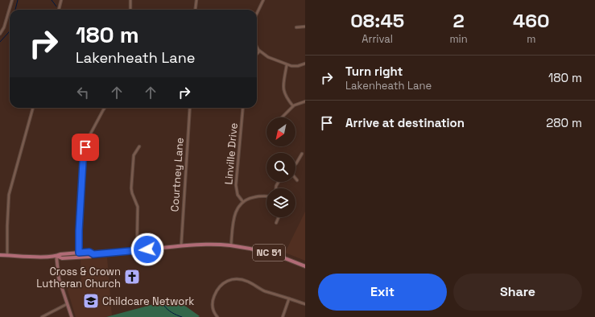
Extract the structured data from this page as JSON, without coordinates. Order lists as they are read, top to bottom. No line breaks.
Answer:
{"streets":{"main road":["NC 51"],"street":["Linville Drive","Courtney Lane"]},"crossings":[["Courtney Lane","NC 51"]],"places":{"church":["Cross & Crown Lutheran Church"],"school or university":["Childcare Network"]},"north":"bottom left","page":{"eta":["08:45","Arrival","2","min","460","m"],"turn":["180 m","Lakenheath Lane"],"list":[{"name":"Turn right","note":"Lakenheath Lane","value":"180 m"},{"name":"Arrive at destination","value":"280 m"}],"buttons":["Exit","Share"]}}
